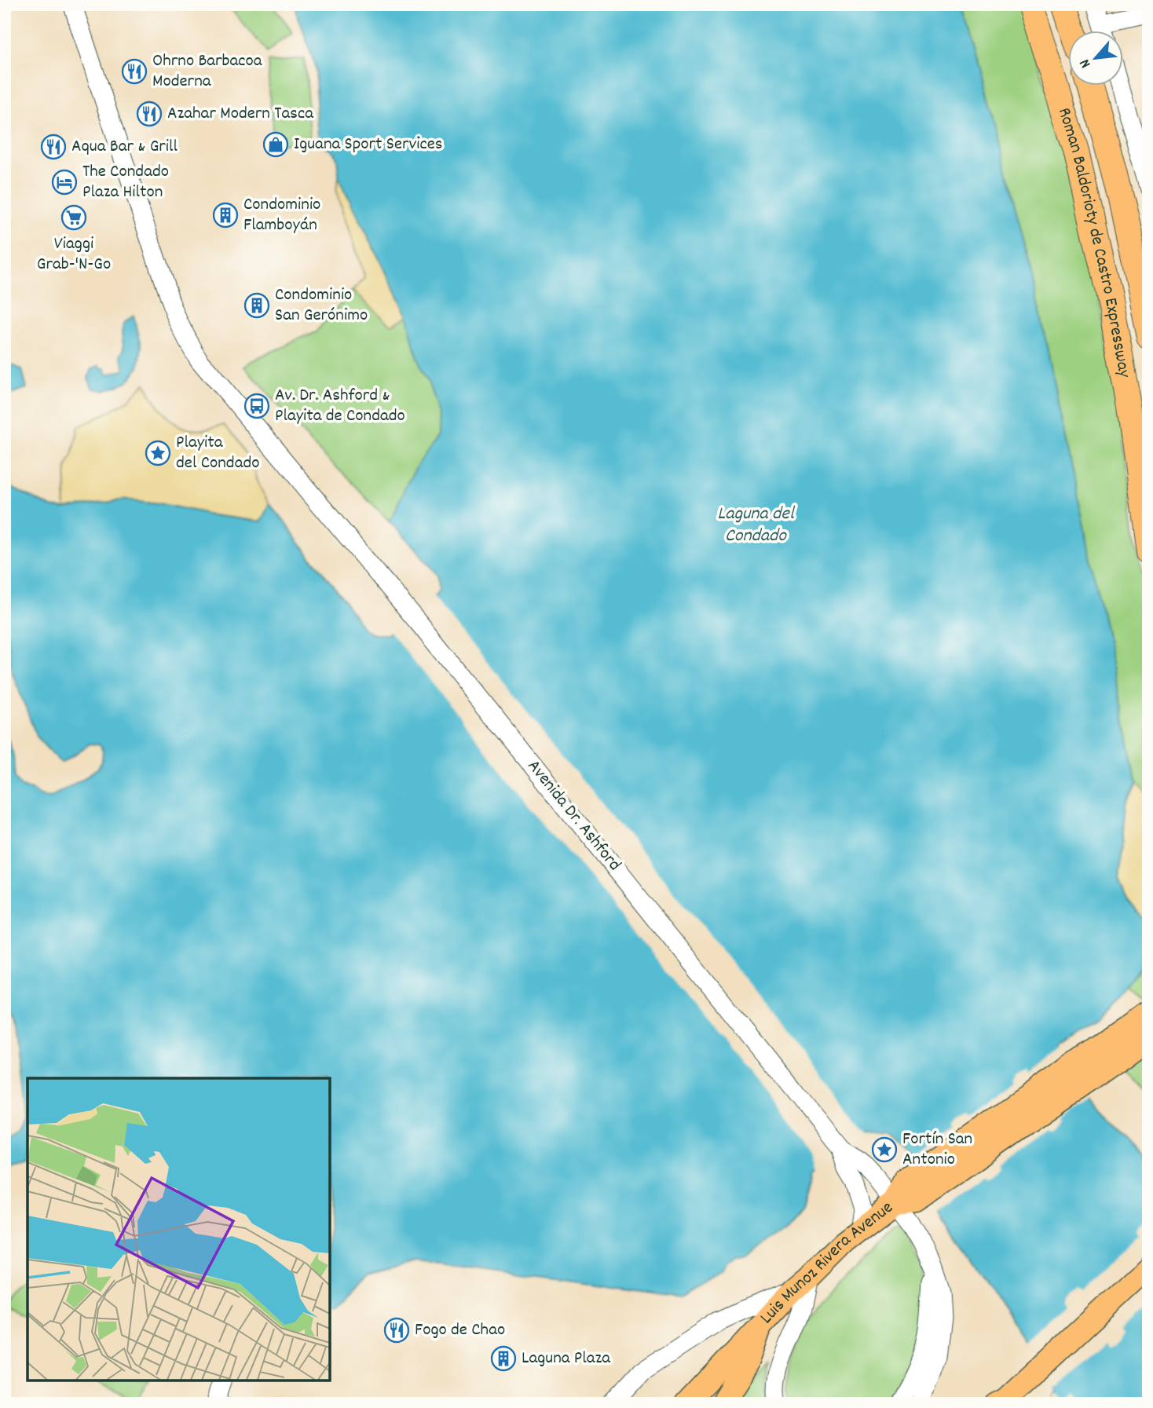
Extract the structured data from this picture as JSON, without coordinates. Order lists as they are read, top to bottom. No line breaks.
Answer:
{"streets":{"highway":["Roman Baldorioty de Castro Expressway"],"main road":["Luis Munoz Rivera Avenue"],"street":["Avenida Dr. Ashford"]},"crossings":[["Avenida Dr. Ashford","Luis Munoz Rivera Avenue"]],"water":["Laguna del Condado"],"places":{"restaurant":["Ohrno Barbacoa Moderna","Azahar Modern Tasca","Aqua Bar & Grill","Fogo de Chao"],"shop":["Iguana Sport Services"],"hotel":["The Condado Plaza Hilton"],"building":["Condominio Flamboyán","Condominio San Gerónimo","Laguna Plaza"],"supermarket":["Viaggi Grab-'N-Go"],"bus stop":["Av. Dr. Ashford & Playita de Condado"],"place":["Playita del Condado","Fortín San Antonio"]},"north":"bottom left"}
